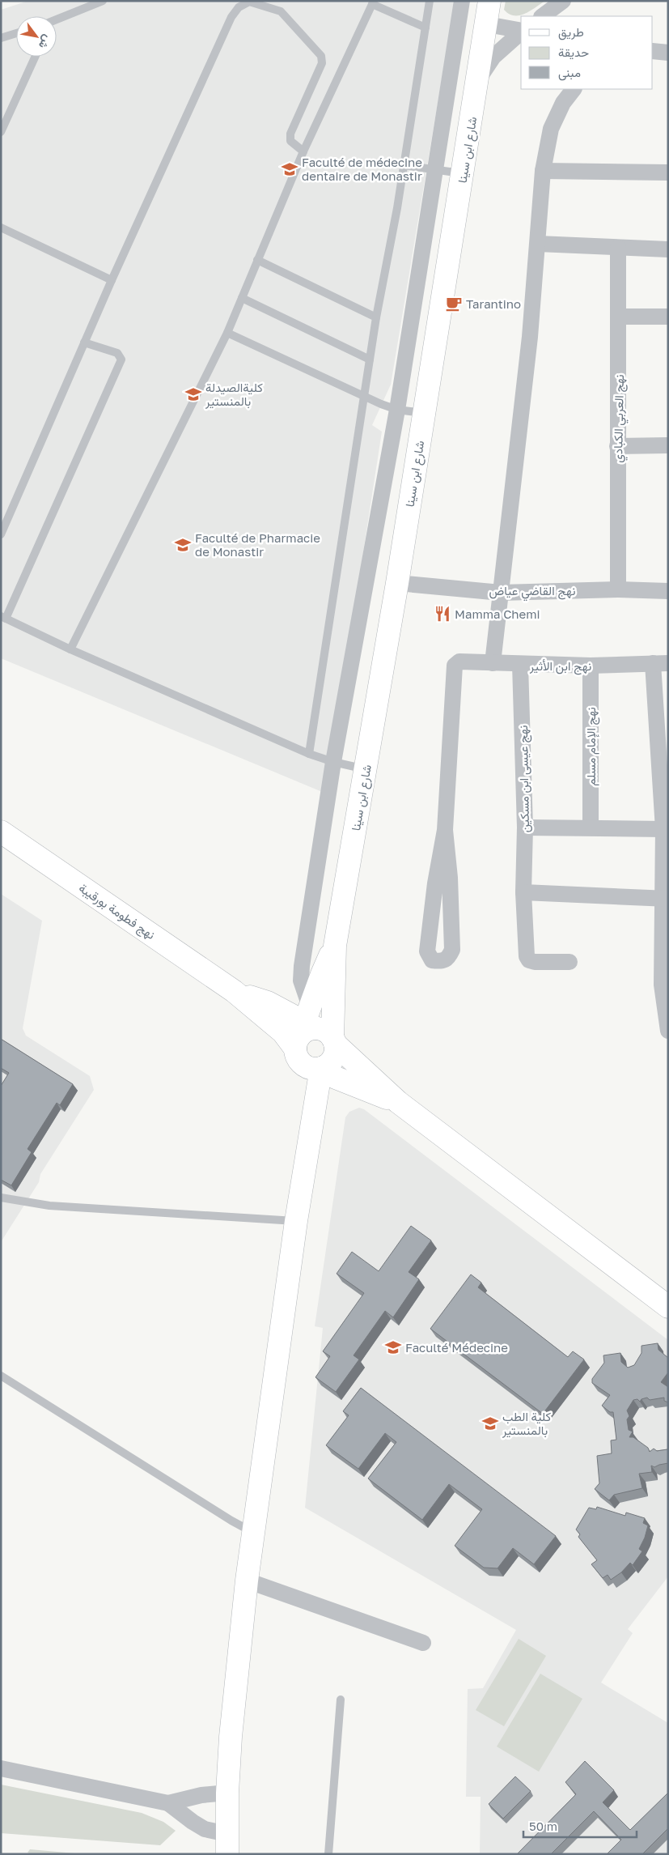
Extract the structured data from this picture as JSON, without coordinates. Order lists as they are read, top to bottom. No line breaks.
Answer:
{"streets":{"main road":["شارع ابن سينا","نهج فطومة بورقيبة"],"street":["نهج العربي الكبادي","نهج القاضي عياض","نهج ابن الأثير","نهج الإمام مسلم","نهج عيسى ابن مسكين"]},"crossings":[["شارع ابن سينا","نهج القاضي عياض"],["نهج العربي الكبادي","نهج القاضي عياض"],["نهج ابن الأثير","نهج الإمام مسلم"],["نهج ابن الأثير","نهج عيسى ابن مسكين"]],"places":{"school or university":["Faculté de médecine dentaire de Monastir","كليةالصيدلة بالمنستير","Faculté de Pharmacie de Monastir","Faculté Médecine","كلية الطب بالمنستير"],"cafe":["Tarantino"],"restaurant":["Mamma Chemi"]},"legend":["طريق","حديقة","مبنى"],"scale_bar":"50 m","north":"bottom right"}
